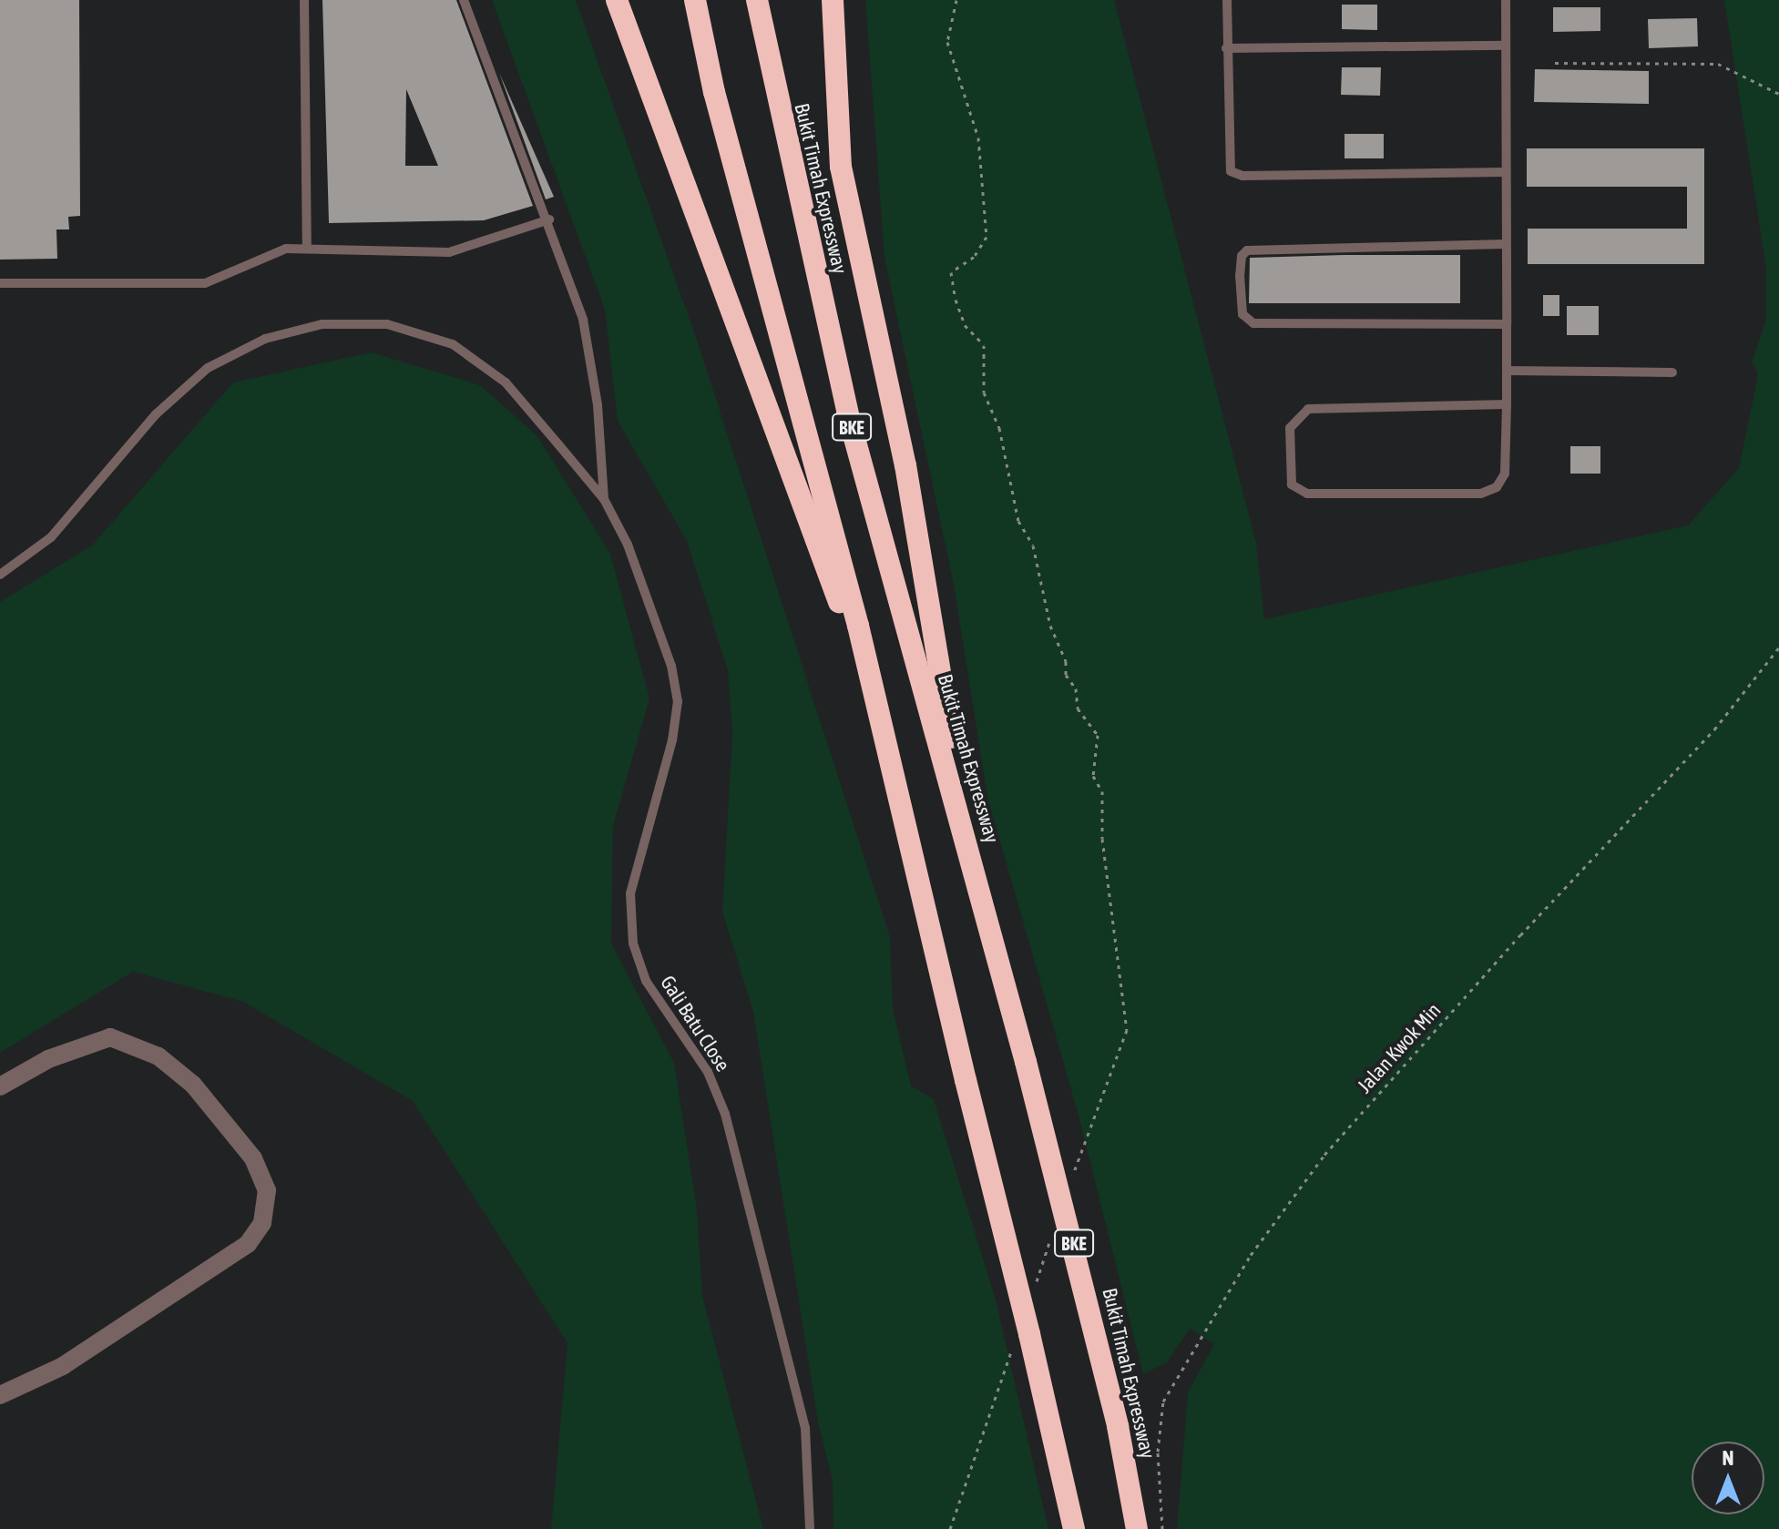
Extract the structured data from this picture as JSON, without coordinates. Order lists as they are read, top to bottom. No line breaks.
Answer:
{"streets":{"highway":["Bukit Timah Expressway","BKE"],"lane":["Gali Batu Close"],"path":["Jalan Kwok Min"]},"north":"top"}
